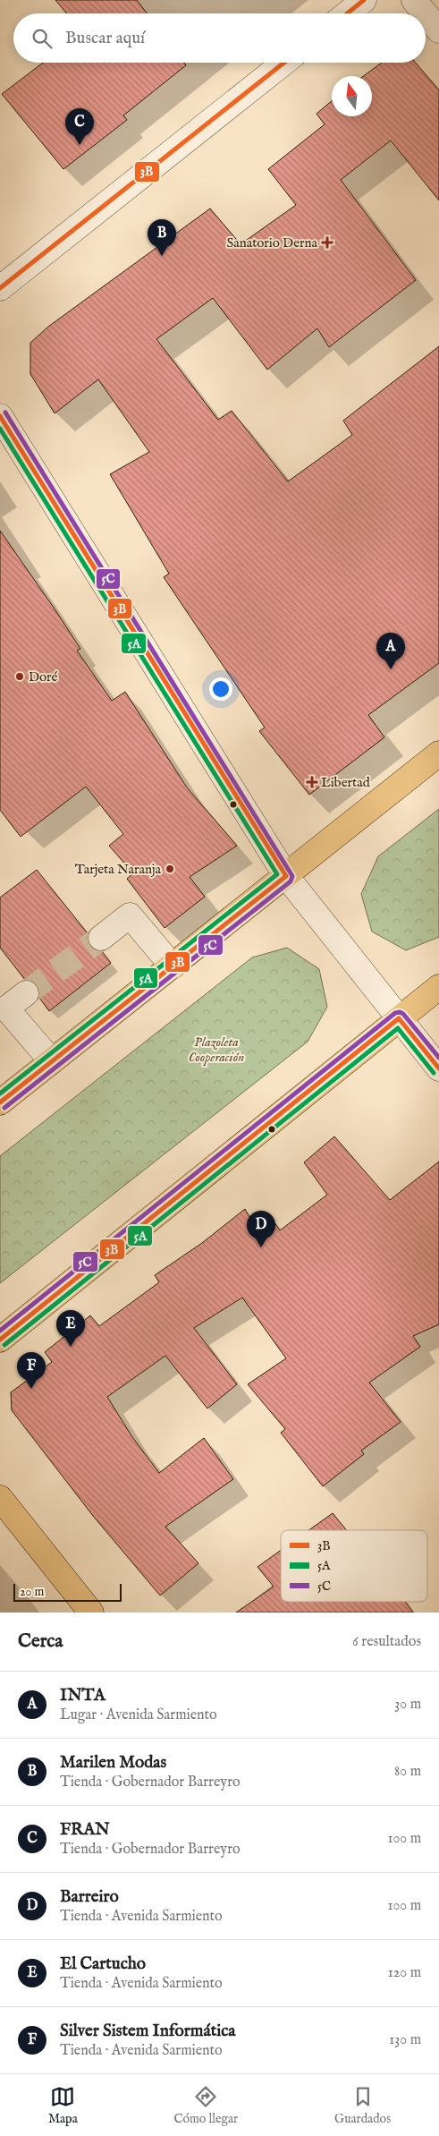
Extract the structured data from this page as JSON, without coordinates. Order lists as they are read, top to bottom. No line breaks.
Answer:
{"parks":["Plazoleta Cooperación"],"places":{"health":["Sanatorio Derna","Libertad"],"other":["Doré","Tarjeta Naranja"]},"lines":["transit line 3B","transit line 5C","transit line 5A"],"legend":["3B","5A","5C"],"scale_bar":"20 m","north":"top","page":{"search":"Buscar aquí","pins":["C","B","A","D","E","F"],"scale":"20 m","heading":["Cerca","6 resultados"],"list":[{"mark":"A","name":"INTA","note":"Lugar · Avenida Sarmiento","value":"30 m"},{"mark":"B","name":"Marilen Modas","note":"Tienda · Gobernador Barreyro","value":"80 m"},{"mark":"C","name":"FRAN","note":"Tienda · Gobernador Barreyro","value":"100 m"},{"mark":"D","name":"Barreiro","note":"Tienda · Avenida Sarmiento","value":"100 m"},{"mark":"E","name":"El Cartucho","note":"Tienda · Avenida Sarmiento","value":"120 m"},{"mark":"F","name":"Silver Sistem Informática","note":"Tienda · Avenida Sarmiento","value":"130 m"}],"nav":["Mapa","Cómo llegar","Guardados"]}}
